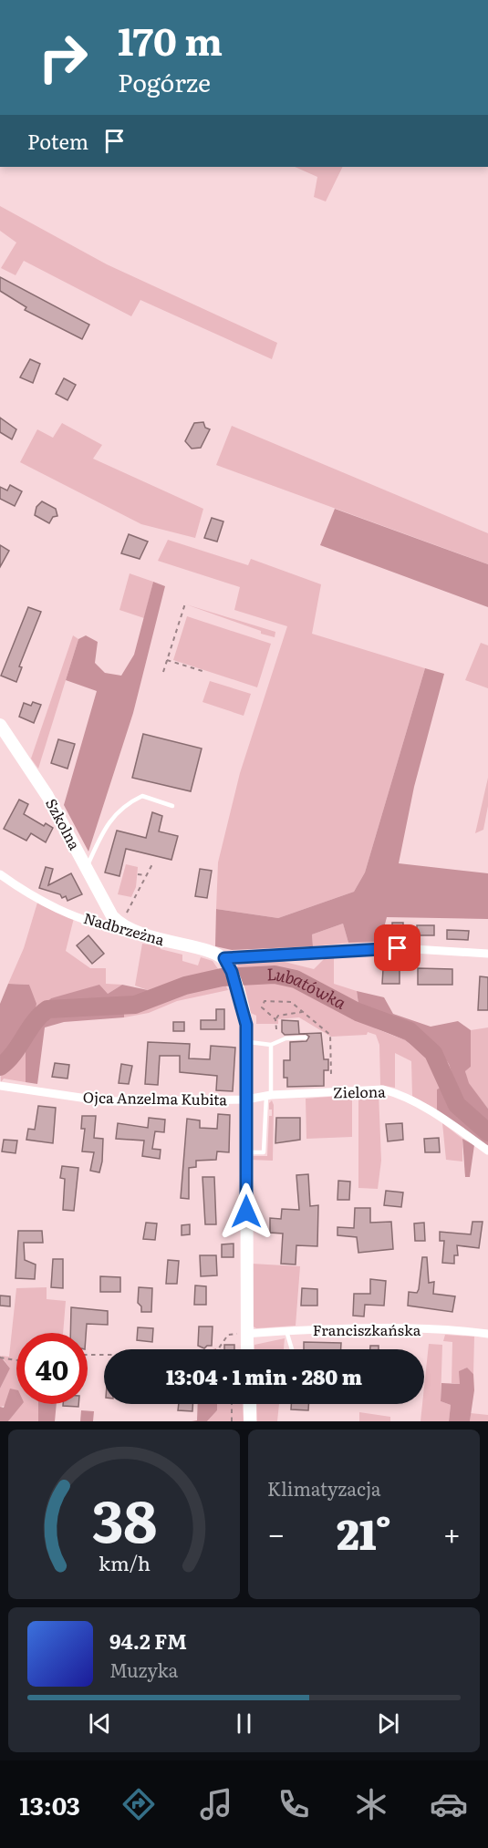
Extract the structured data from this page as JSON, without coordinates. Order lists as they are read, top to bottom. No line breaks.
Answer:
{"streets":{"street":["Szkolna","Nadbrzeżna","Zielona","Ojca Anzelma Kubita","Franciszkańska"]},"crossings":[["Szkolna","Nadbrzeżna"],["Zielona","Ojca Anzelma Kubita"]],"water":["Lubatówka"],"page":{"turn":["170 m","Pogórze"],"then":"Potem","limit":"40","trip":"13:04 · 1 min · 280 m","tile":"Klimatyzacja","heat":["−","21°","+"],"song":["94.2 FM","Muzyka"],"tabs":"13:03","gauge":["38","km/h"]}}
